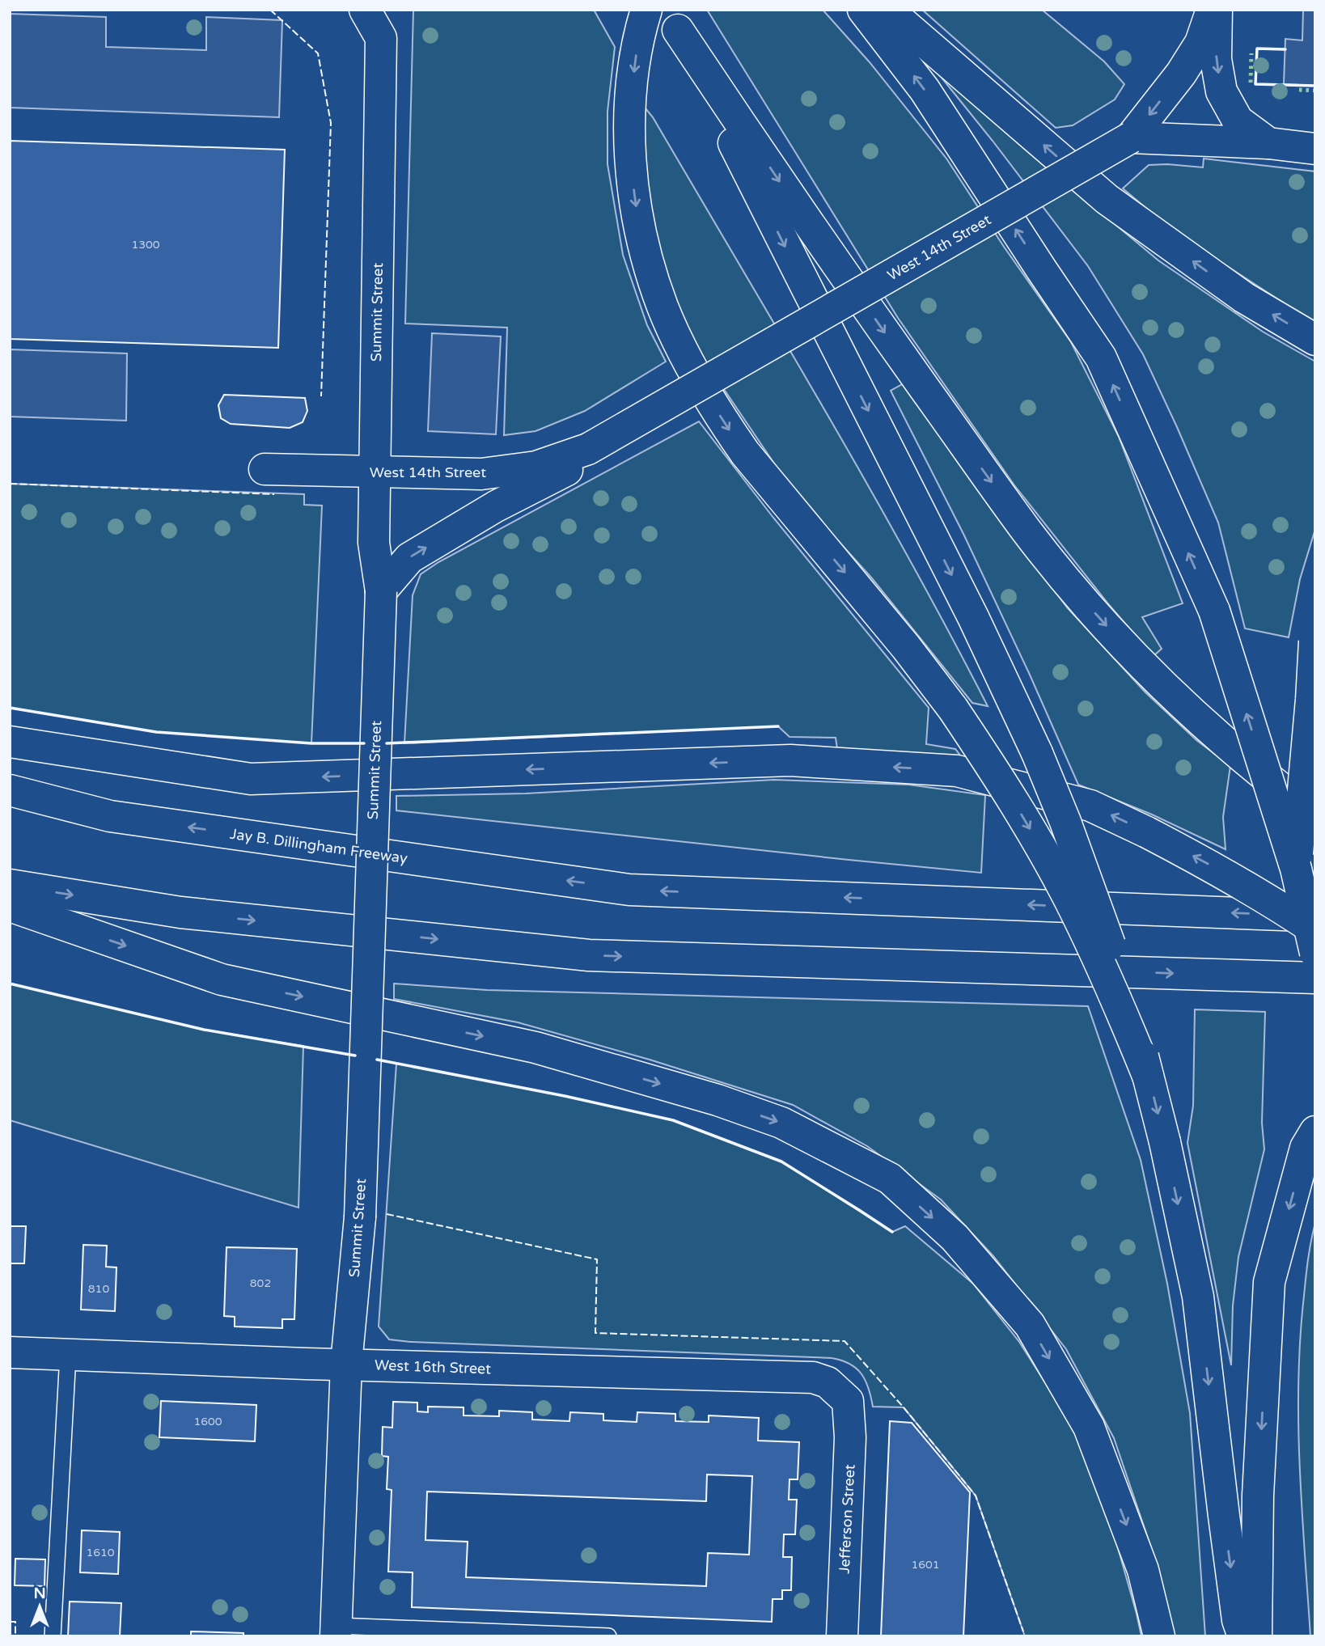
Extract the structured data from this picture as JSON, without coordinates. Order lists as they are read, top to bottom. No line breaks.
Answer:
{"streets":{"main road":["West 14th Street","Summit Street","Jay B. Dillingham Freeway","West 16th Street","Jefferson Street"]},"crossings":[["West 14th Street","Summit Street"],["Summit Street","West 16th Street"],["West 16th Street","Jefferson Street"]],"house_numbers":["1300","802","810","1600","1610","1601"],"north":"top"}
